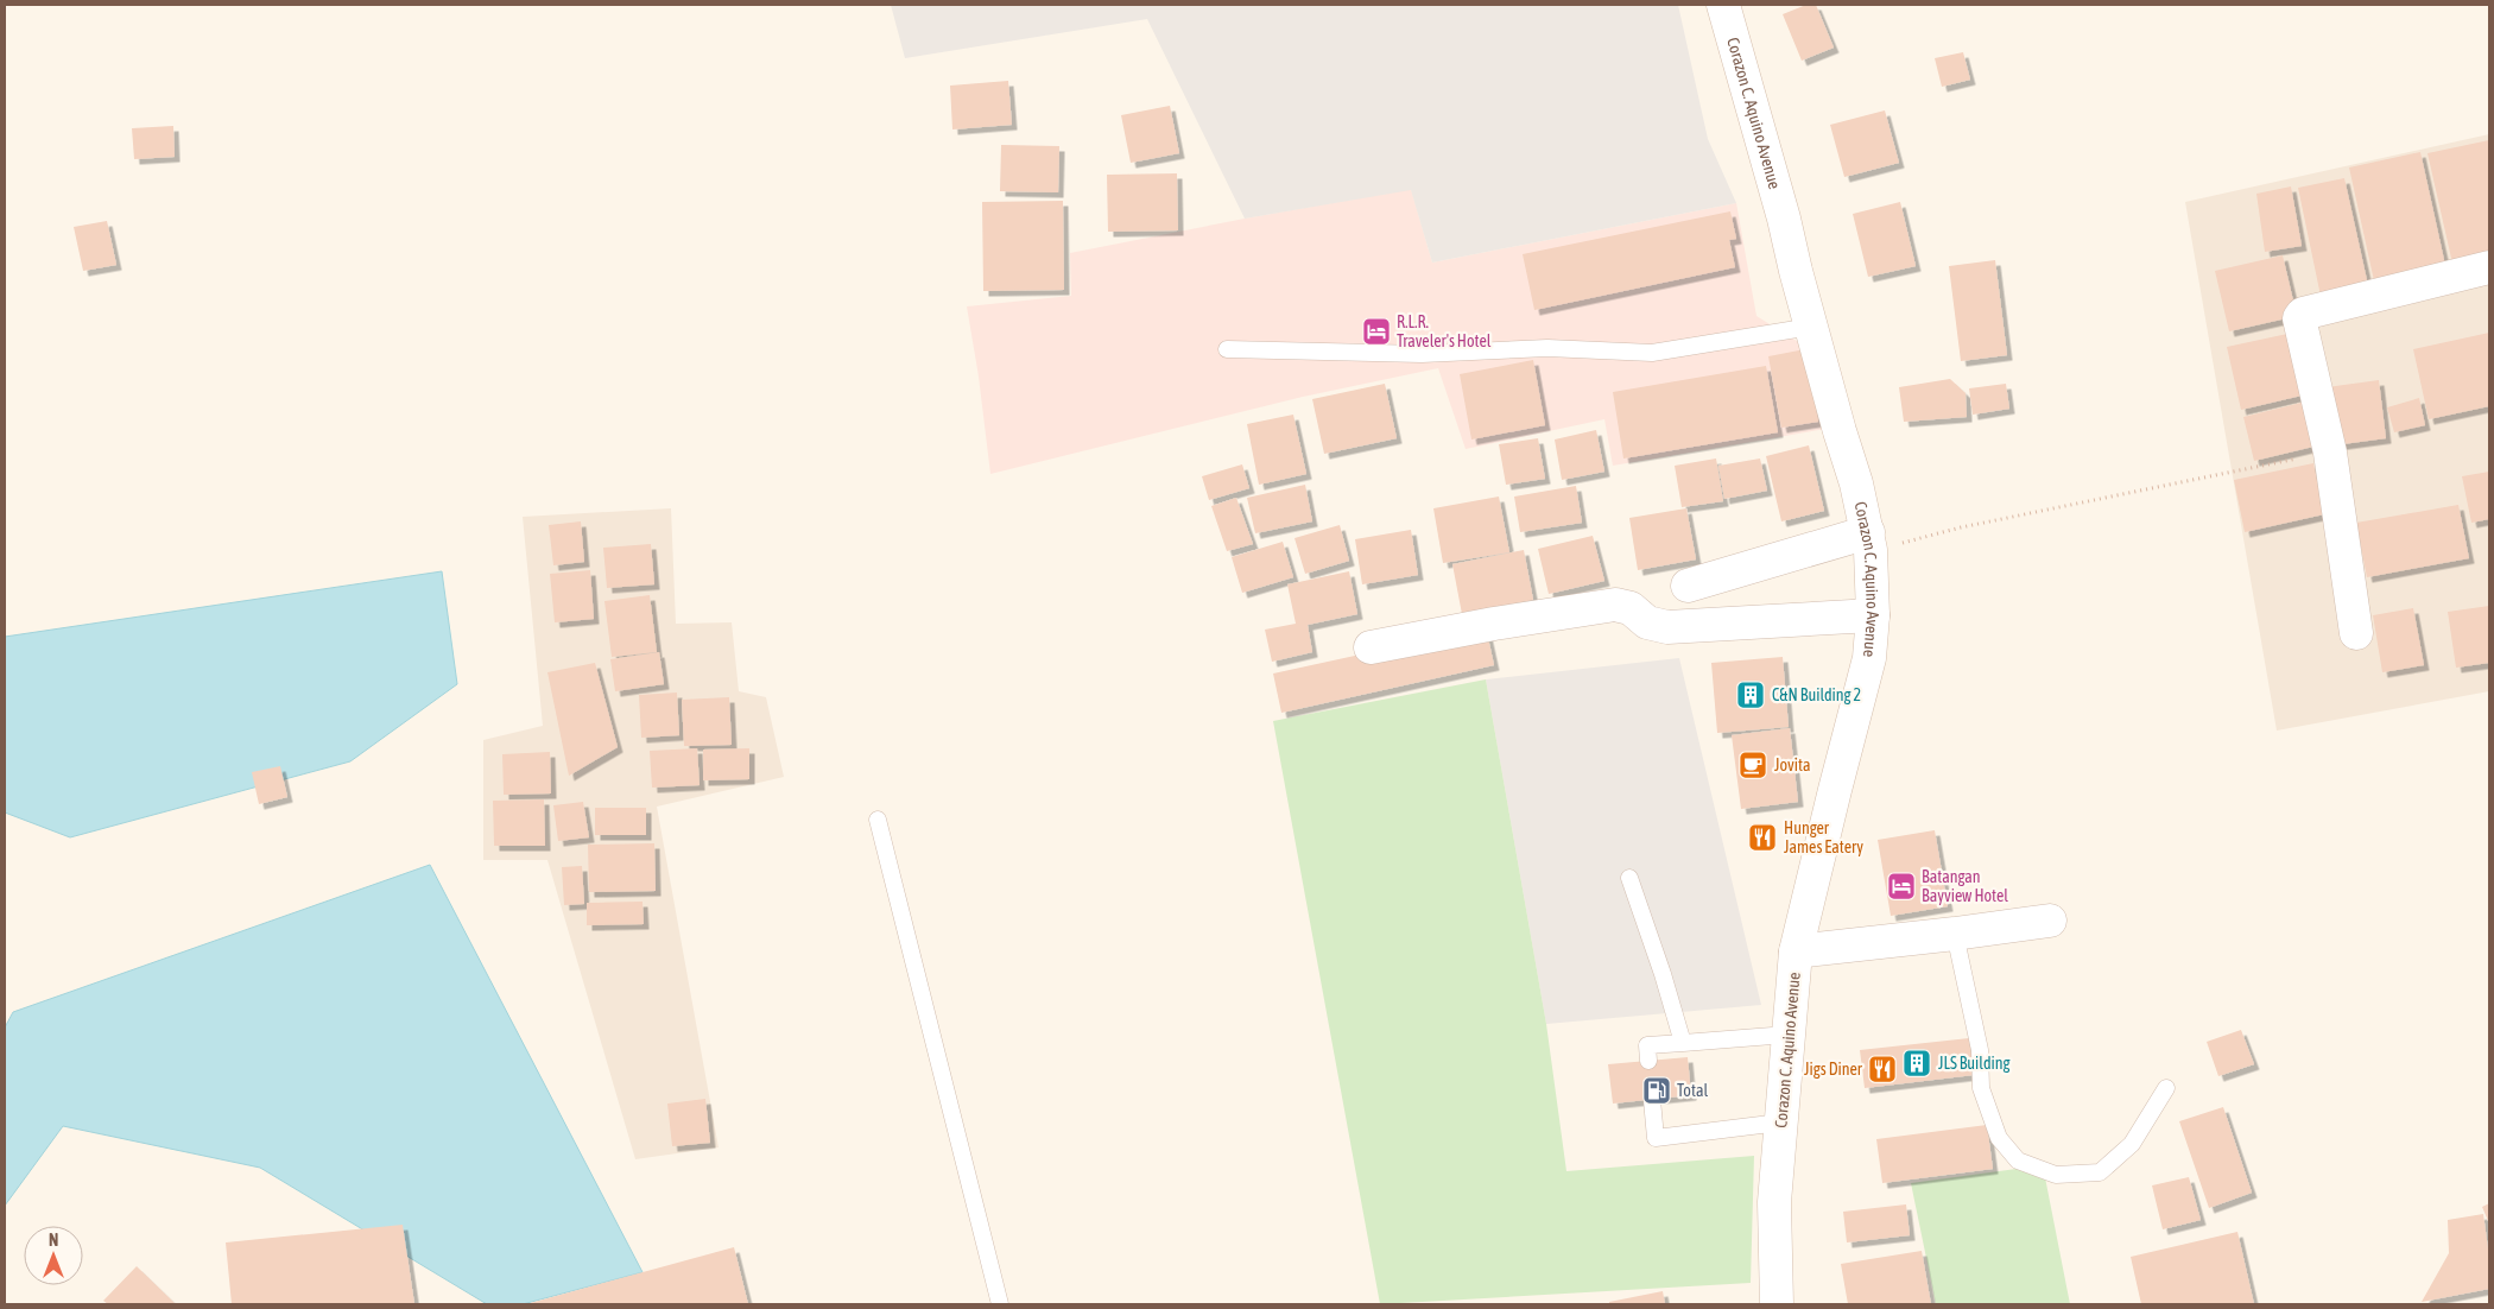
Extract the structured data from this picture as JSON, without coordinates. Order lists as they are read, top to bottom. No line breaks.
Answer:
{"streets":{"street":["Corazon C. Aquino Avenue"]},"places":{"hotel":["R.L.R. Traveler's Hotel","Batangan Bayview Hotel"],"building":["C&N Building 2","JLS Building"],"cafe":["Jovita"],"restaurant":["Hunger James Eatery","Jigs Diner"],"fuel station":["Total"]},"north":"top"}
